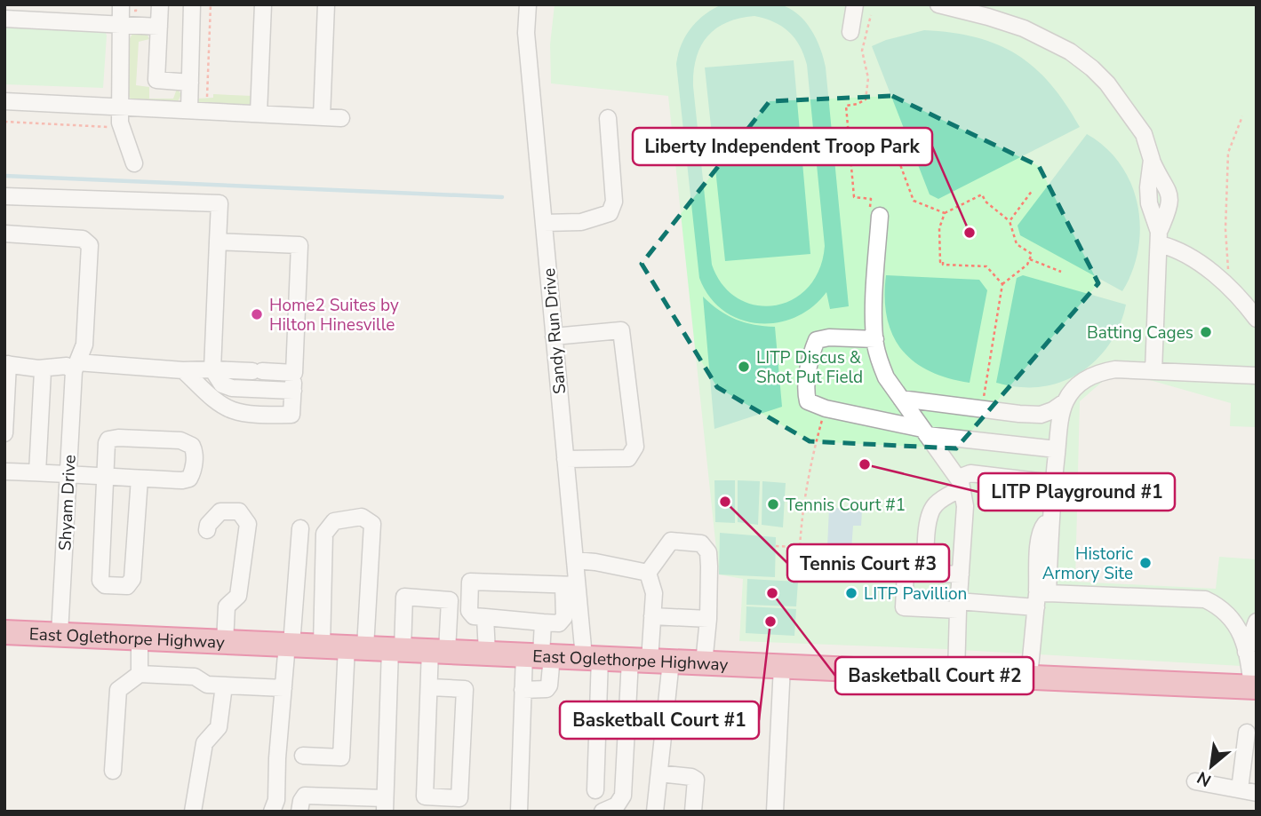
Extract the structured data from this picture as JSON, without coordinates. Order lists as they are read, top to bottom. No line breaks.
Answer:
{"streets":{"highway":["East Oglethorpe Highway"],"street":["Sandy Run Drive","Shyam Drive"]},"crossings":[["Sandy Run Drive","East Oglethorpe Highway"],["Shyam Drive","East Oglethorpe Highway"]],"places":["Liberty Independent Troop Park","Home2 Suites by Hilton Hinesville","Batting Cages","LITP Discus & Shot Put Field","LITP Playground #1","Tennis Court #3","Tennis Court #1","Historic Armory Site","Basketball Court #2","LITP Pavillion","Basketball Court #1"],"north":"bottom left"}
